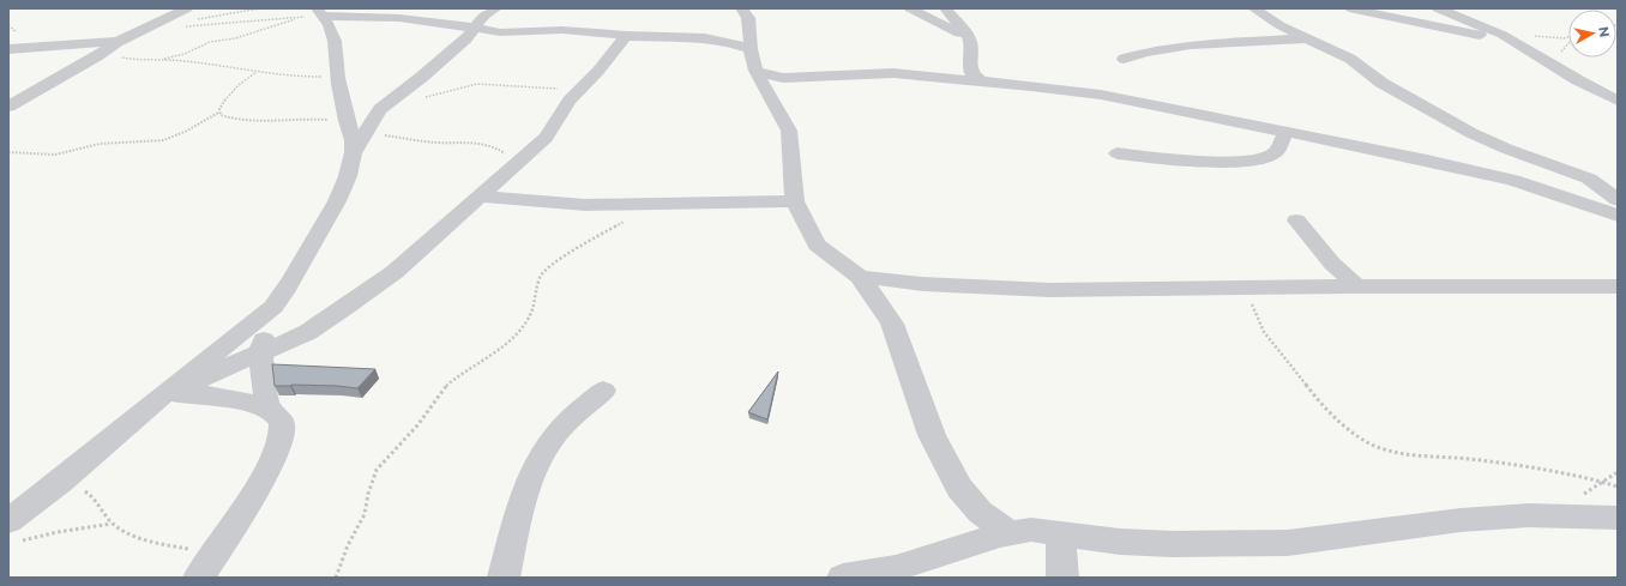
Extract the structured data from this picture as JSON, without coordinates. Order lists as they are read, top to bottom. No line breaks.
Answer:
{"north":"right"}
